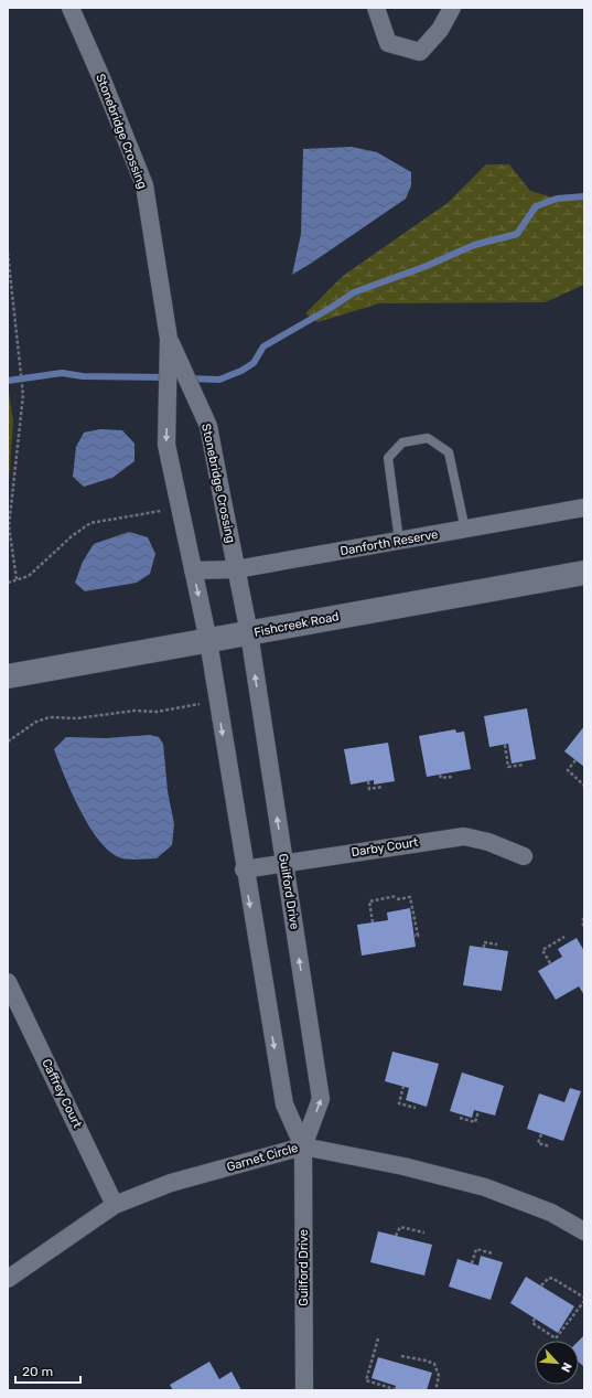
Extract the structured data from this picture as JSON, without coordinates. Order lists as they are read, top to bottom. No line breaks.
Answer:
{"streets":{"main road":["Fishcreek Road"],"street":["Stonebridge Crossing","Danforth Reserve","Darby Court","Guilford Drive","Caffrey Court","Garnet Circle"]},"crossings":[["Stonebridge Crossing","Danforth Reserve"],["Stonebridge Crossing","Fishcreek Road"],["Stonebridge Crossing","Guilford Drive"],["Fishcreek Road","Guilford Drive"],["Darby Court","Guilford Drive"],["Guilford Drive","Garnet Circle"],["Caffrey Court","Garnet Circle"]],"scale_bar":"20 m","north":"bottom right"}
